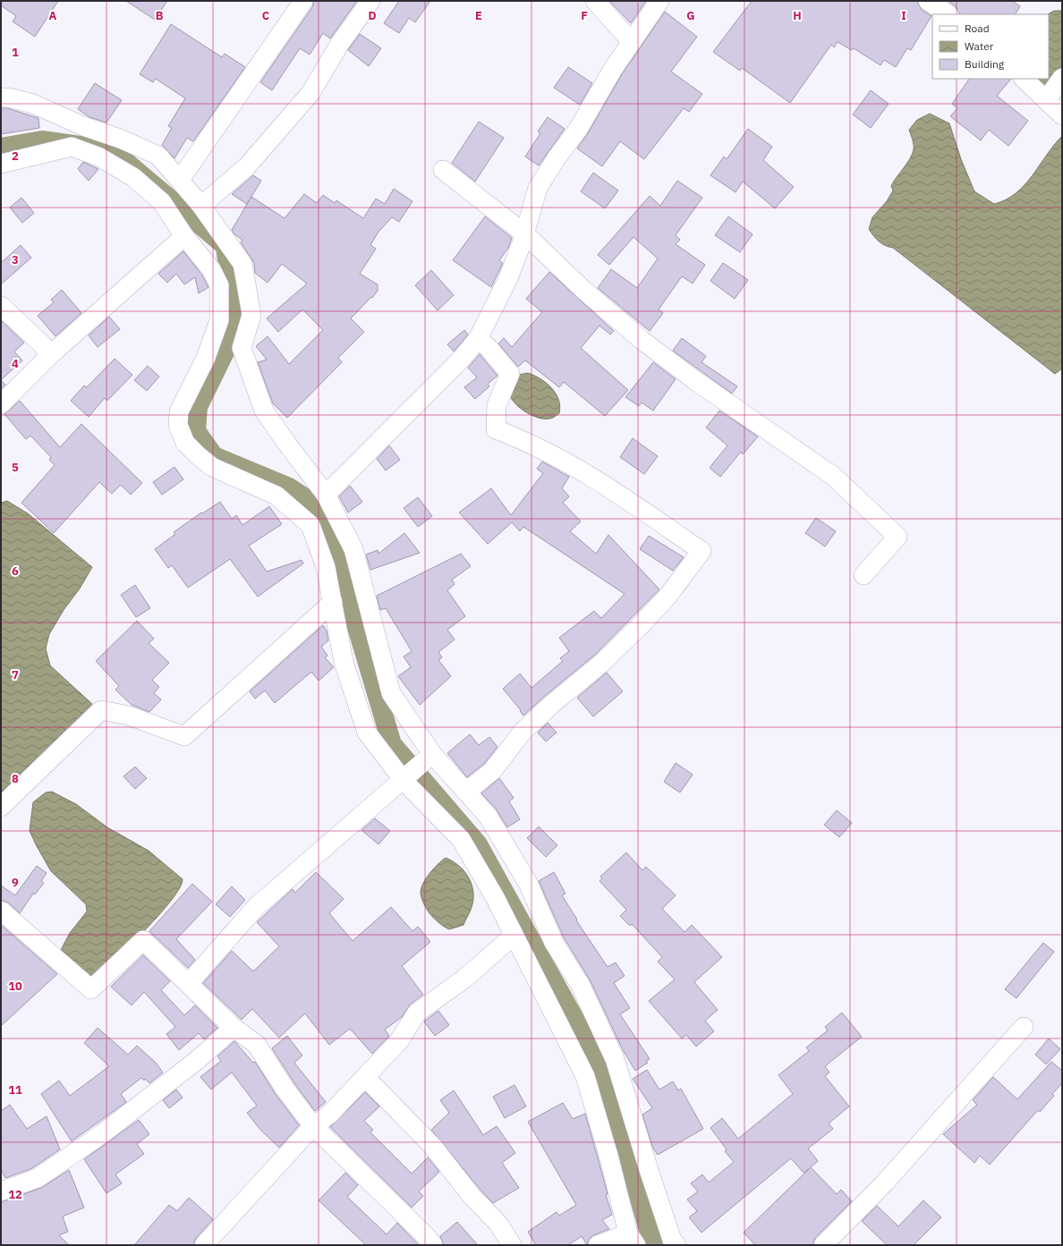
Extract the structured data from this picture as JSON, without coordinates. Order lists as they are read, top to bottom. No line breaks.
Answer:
{"legend":["Road","Water","Building"],"grid":{"columns":["A","B","C","D","E","F","G","H","I"],"rows":["1","2","3","4","5","6","7","8","9","10","11","12"]}}
